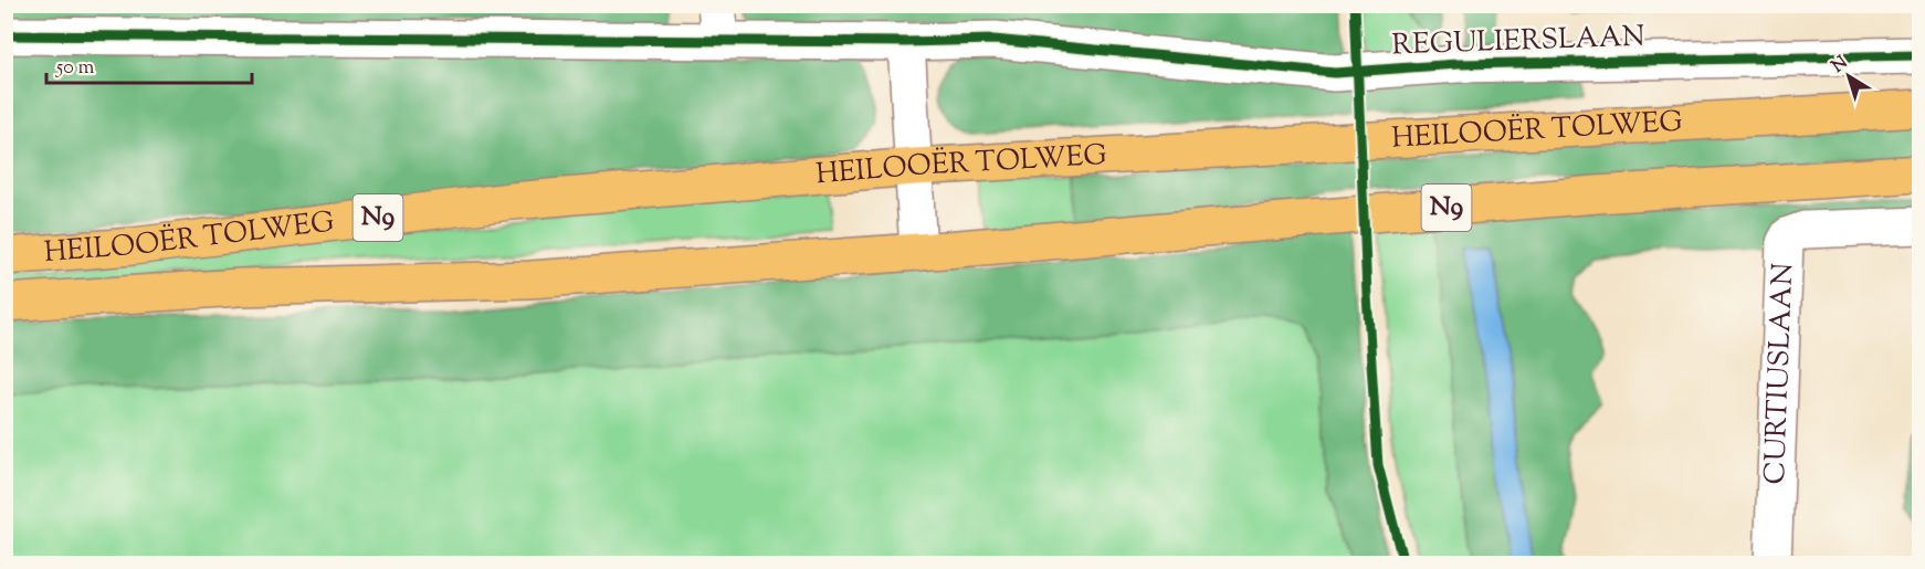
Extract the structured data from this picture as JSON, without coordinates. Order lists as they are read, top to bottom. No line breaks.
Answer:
{"streets":{"highway":["HEILOOËR TOLWEG","N9"],"street":["REGULIERSLAAN","CURTIUSLAAN"]},"scale_bar":"50 m","north":"top left"}
